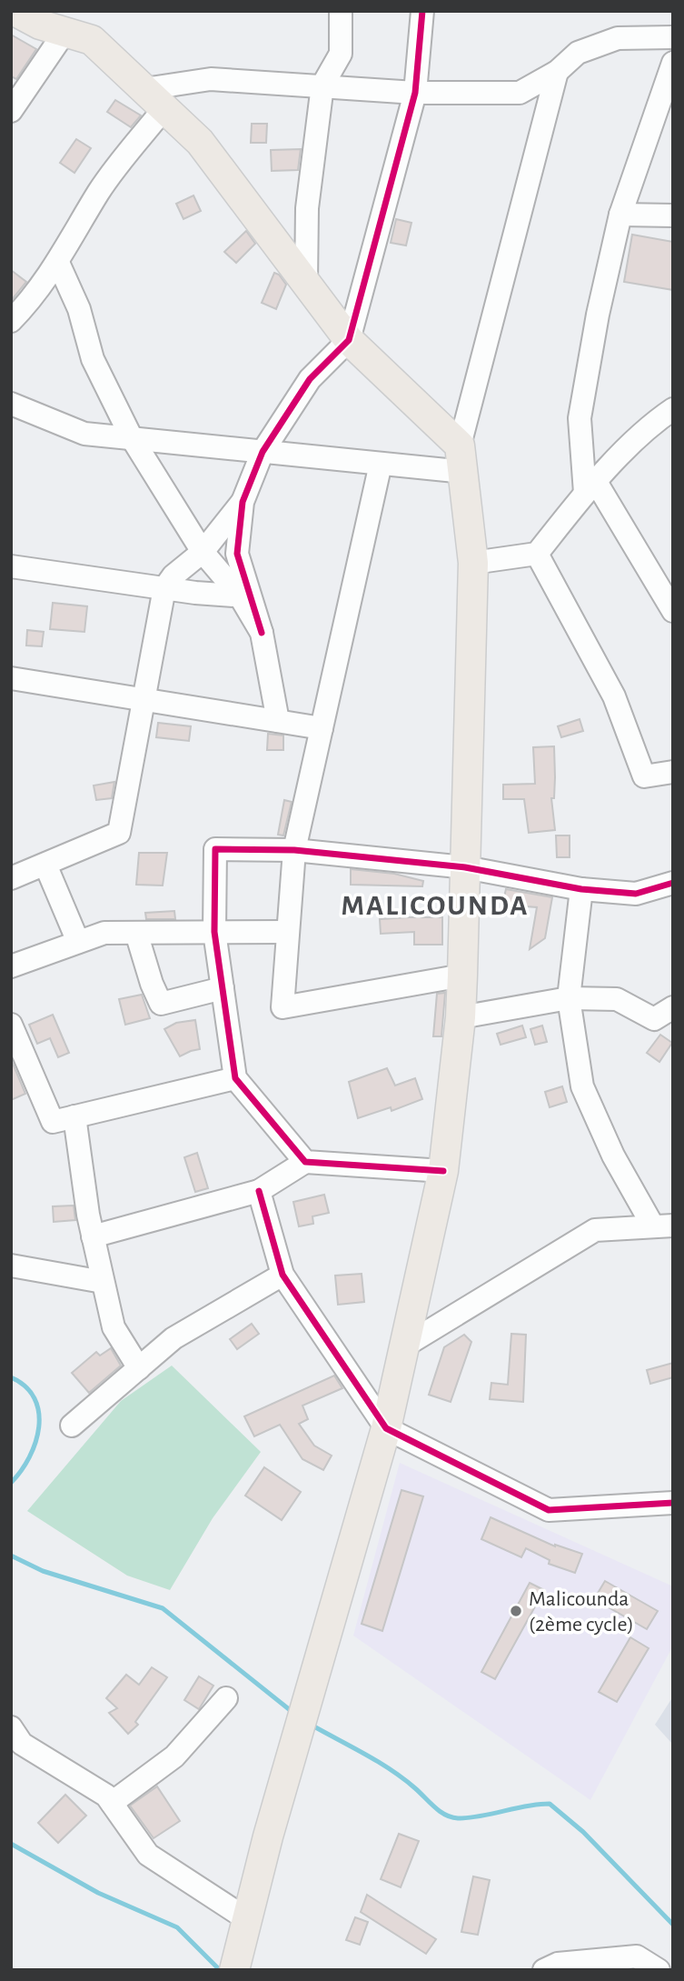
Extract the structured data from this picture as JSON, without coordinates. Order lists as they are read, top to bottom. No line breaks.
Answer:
{"districts":["MALICOUNDA"],"places":["Malicounda (2ème cycle)"]}
